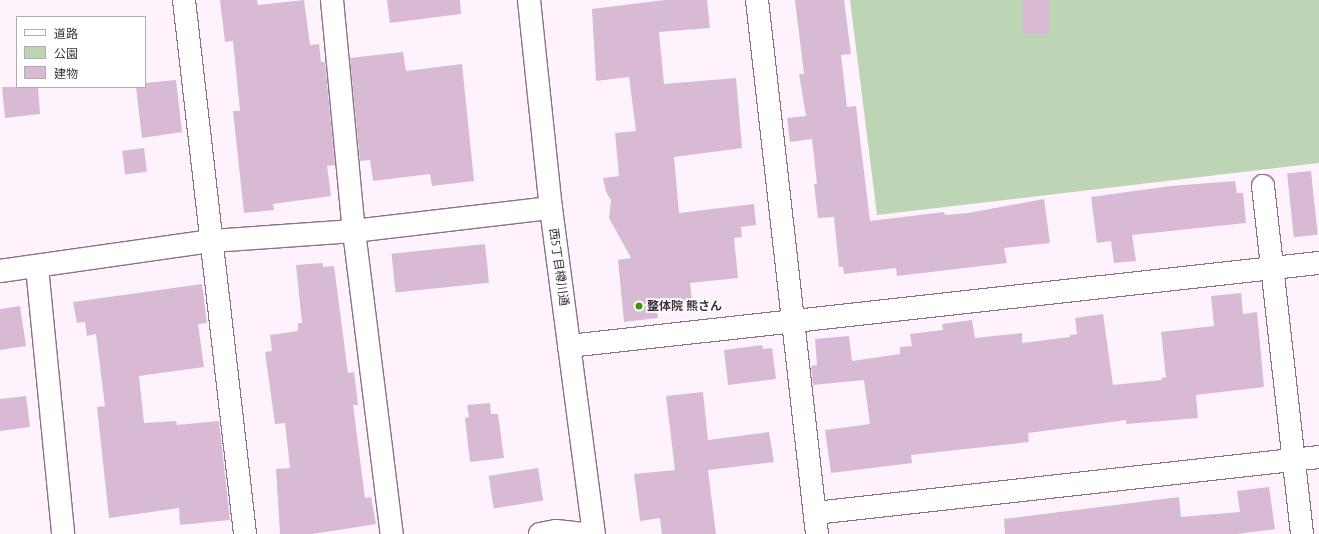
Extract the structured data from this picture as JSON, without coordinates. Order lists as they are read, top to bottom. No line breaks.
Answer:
{"streets":{"street":["西5丁目樽川通"]},"places":["整体院 熊さん"],"legend":["道路","公園","建物"]}
